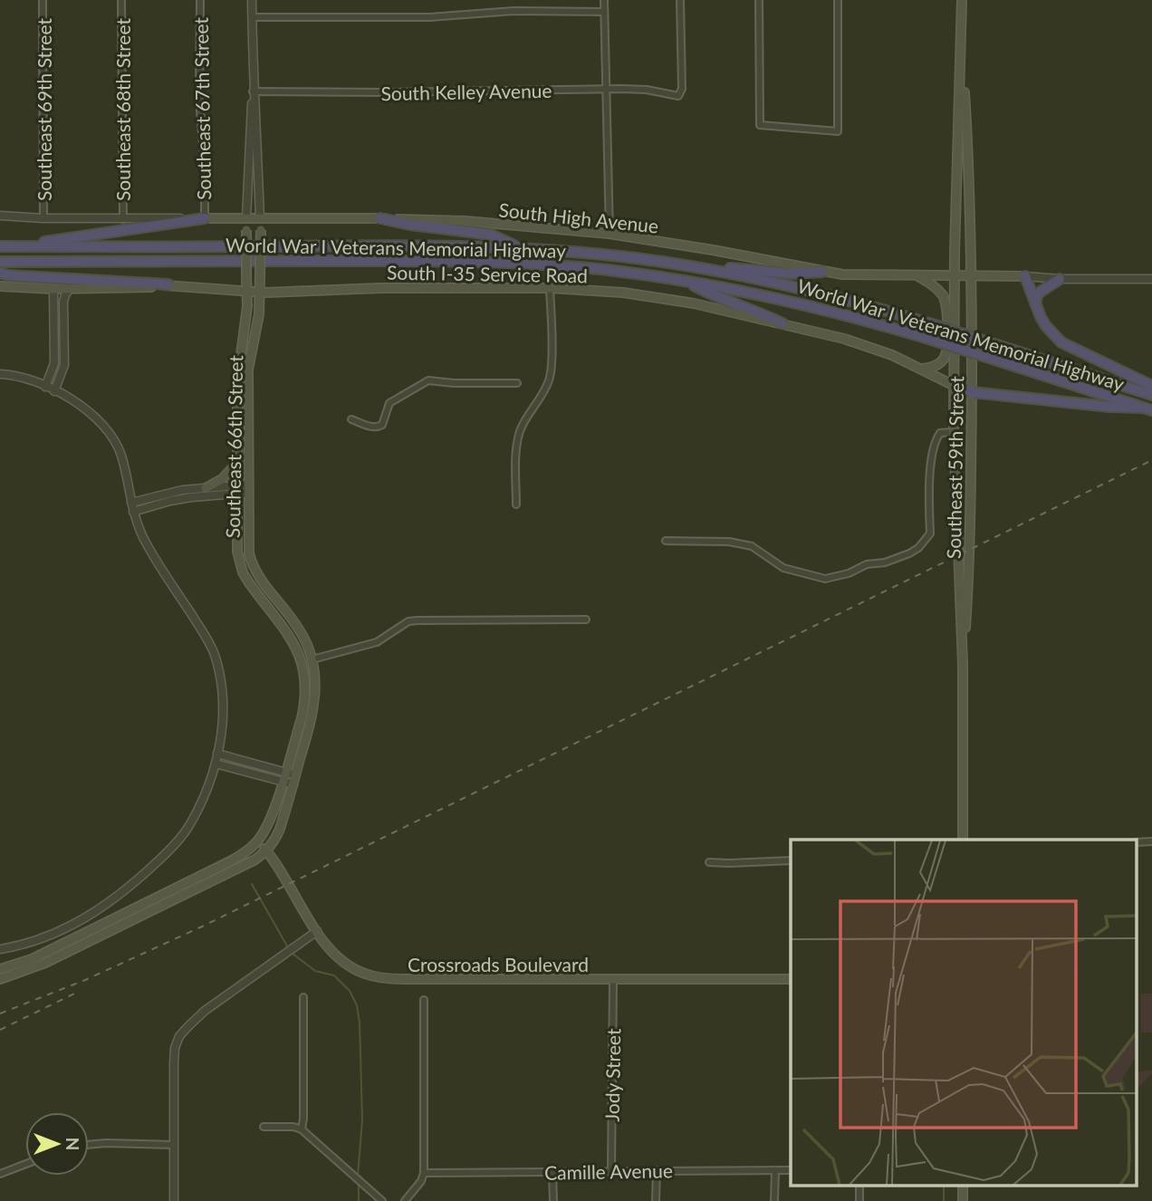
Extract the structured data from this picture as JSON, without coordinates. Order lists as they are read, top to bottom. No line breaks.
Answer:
{"streets":{"highway":["World War I Veterans Memorial Highway"],"main road":["South High Avenue","South I-35 Service Road","Southeast 66th Street","Southeast 59th Street","Crossroads Boulevard"],"street":["South Kelley Avenue","Southeast 67th Street","Southeast 69th Street","Southeast 68th Street","Jody Street","Camille Avenue"]},"crossings":[["South Kelley Avenue","Southeast 66th Street"],["Southeast 67th Street","South High Avenue"],["Southeast 69th Street","South High Avenue"],["Southeast 68th Street","South High Avenue"],["South High Avenue","Southeast 66th Street"],["South High Avenue","Southeast 59th Street"],["South I-35 Service Road","Southeast 66th Street"],["South I-35 Service Road","Southeast 59th Street"],["Southeast 66th Street","Crossroads Boulevard"],["Crossroads Boulevard","Jody Street"],["Jody Street","Camille Avenue"]],"north":"right"}
